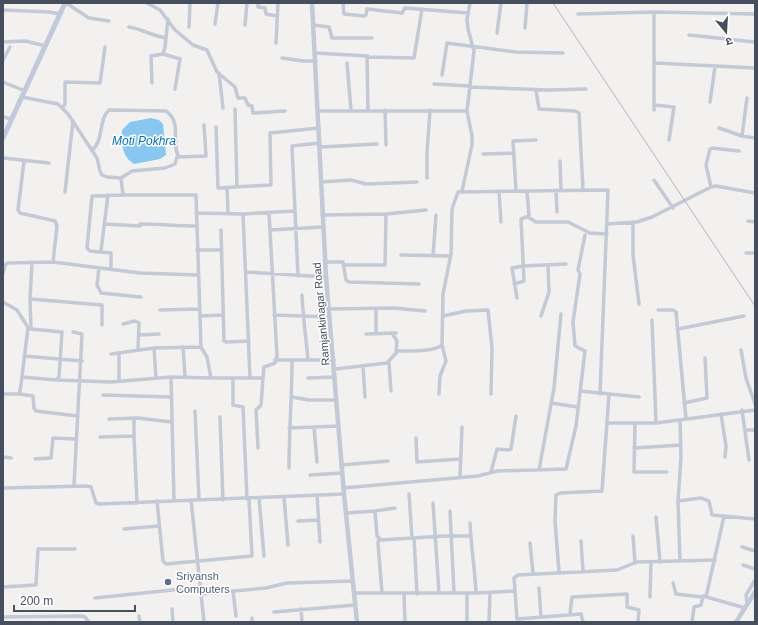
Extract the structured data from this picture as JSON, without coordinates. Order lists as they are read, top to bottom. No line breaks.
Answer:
{"streets":{"street":["Ramjankinagar Road"]},"water":["Moti Pokhra"],"places":["Sriyansh Computers"],"scale_bar":"200 m","north":"bottom"}
